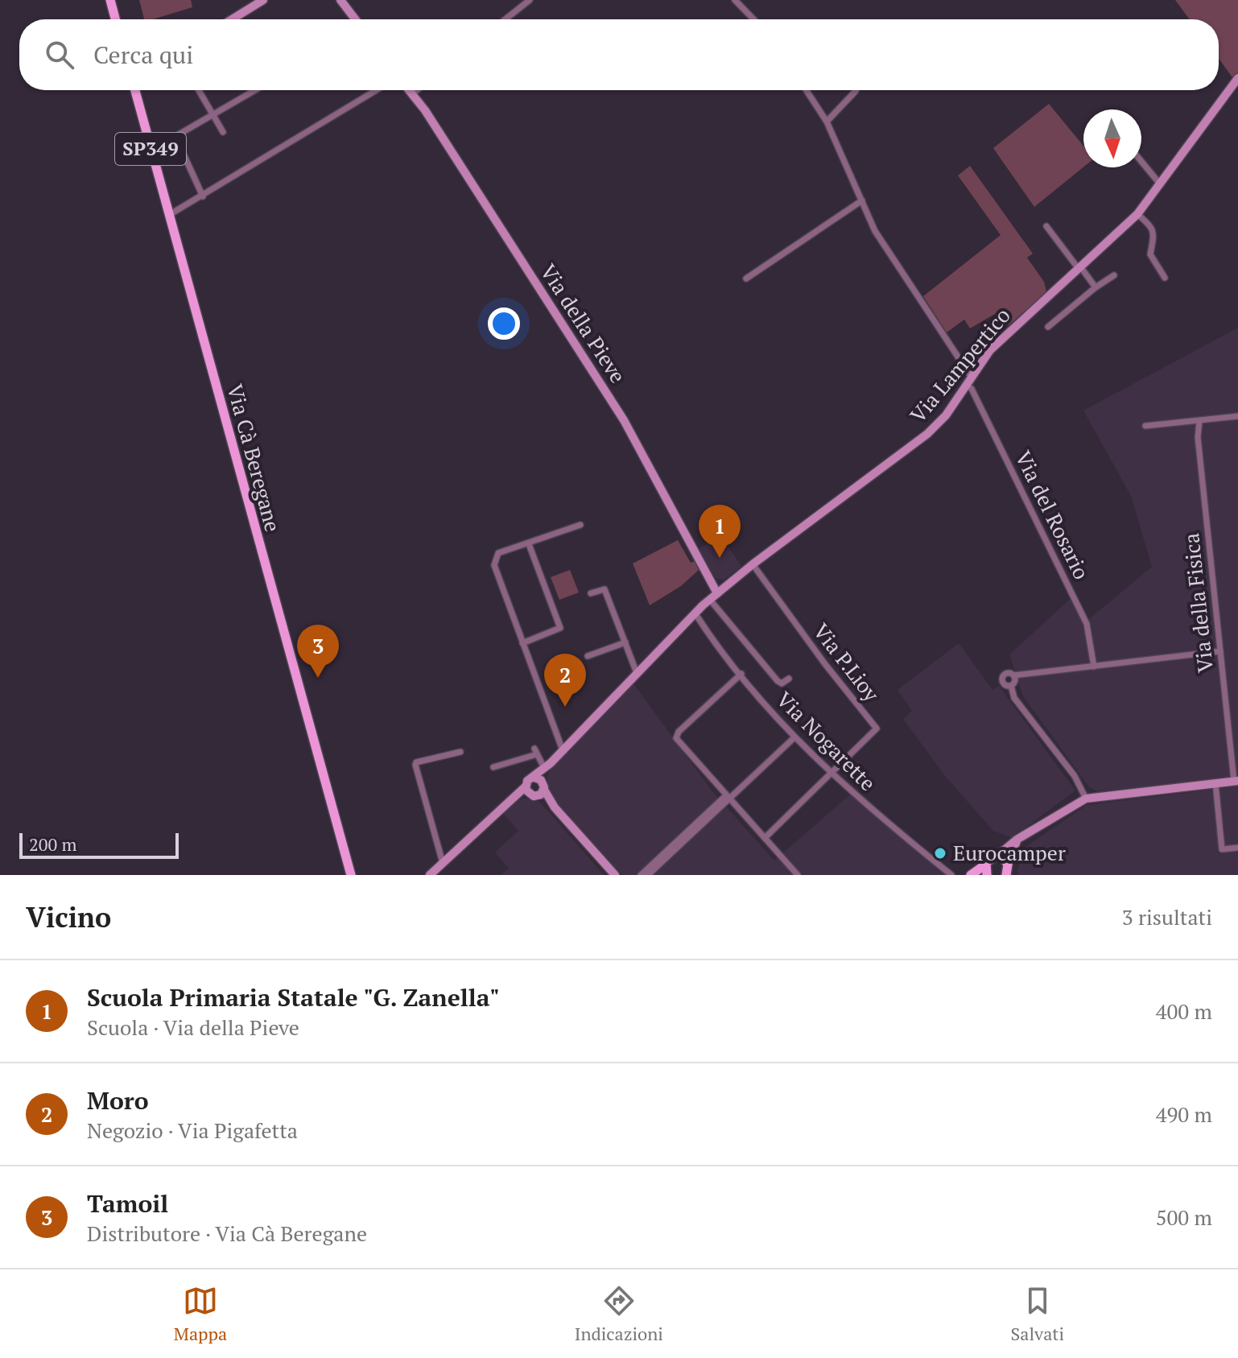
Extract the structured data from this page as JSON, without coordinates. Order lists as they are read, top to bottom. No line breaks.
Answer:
{"streets":{"main road":["SP349","Via Cà Beregane"],"street":["Via della Pieve","Via Lampertico","Via del Rosario","Via della Fisica","Via P.Lioy","Via Nogarette"]},"crossings":[["SP349","Via Cà Beregane"],["Via della Pieve","Via Lampertico"],["Via Lampertico","Via del Rosario"],["Via Lampertico","Via P.Lioy"],["Via Lampertico","Via Nogarette"],["Via P.Lioy","Via Nogarette"]],"places":["Eurocamper"],"scale_bar":"200 m","north":"bottom","page":{"search":"Cerca qui","pins":["1","3","2"],"scale":"200 m","heading":["Vicino","3 risultati"],"list":[{"mark":"1","name":"Scuola Primaria Statale \"G. Zanella\"","note":"Scuola · Via della Pieve","value":"400 m"},{"mark":"2","name":"Moro","note":"Negozio · Via Pigafetta","value":"490 m"},{"mark":"3","name":"Tamoil","note":"Distributore · Via Cà Beregane","value":"500 m"}],"nav":["Mappa","Indicazioni","Salvati"]}}
